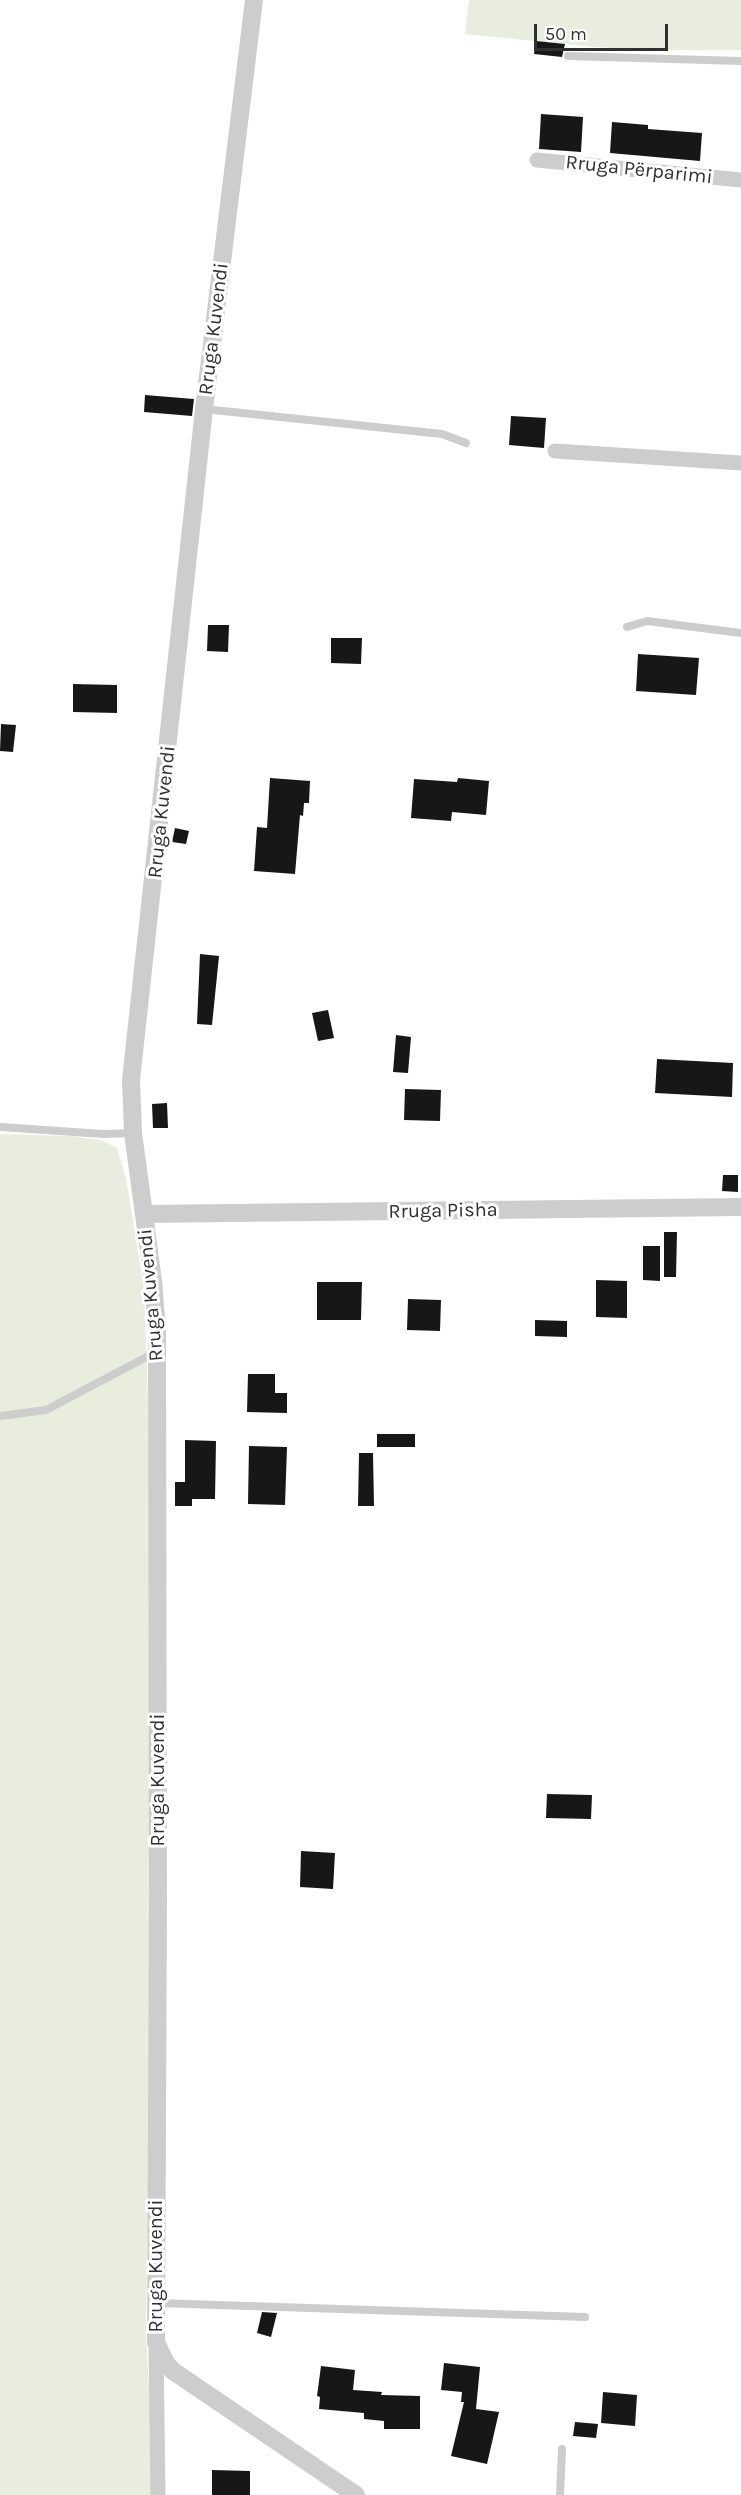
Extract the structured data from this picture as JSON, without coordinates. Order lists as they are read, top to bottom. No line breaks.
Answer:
{"streets":{"street":["Rruga Përparimi","Rruga Kuvendi","Rruga Pisha"]},"crossings":[["Rruga Kuvendi","Rruga Pisha"]],"scale_bar":"50 m"}
